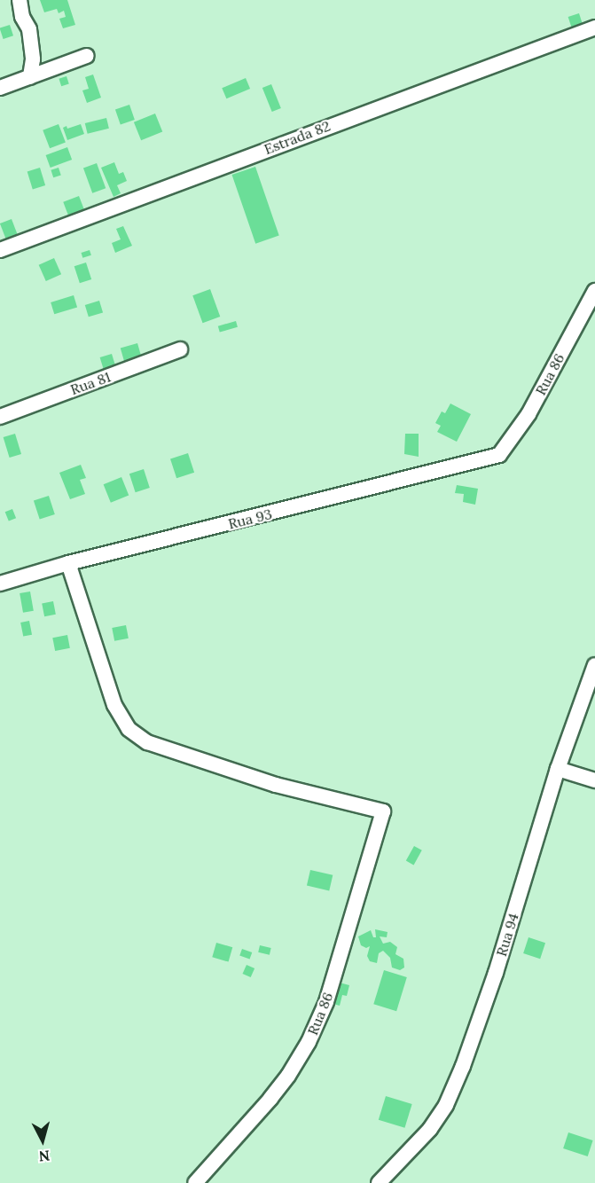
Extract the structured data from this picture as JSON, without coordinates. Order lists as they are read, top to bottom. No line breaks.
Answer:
{"streets":{"street":["Estrada 82","Rua 86","Rua 81","Rua 93","Rua 94"]},"crossings":[["Rua 86","Rua 93"]],"north":"bottom"}
